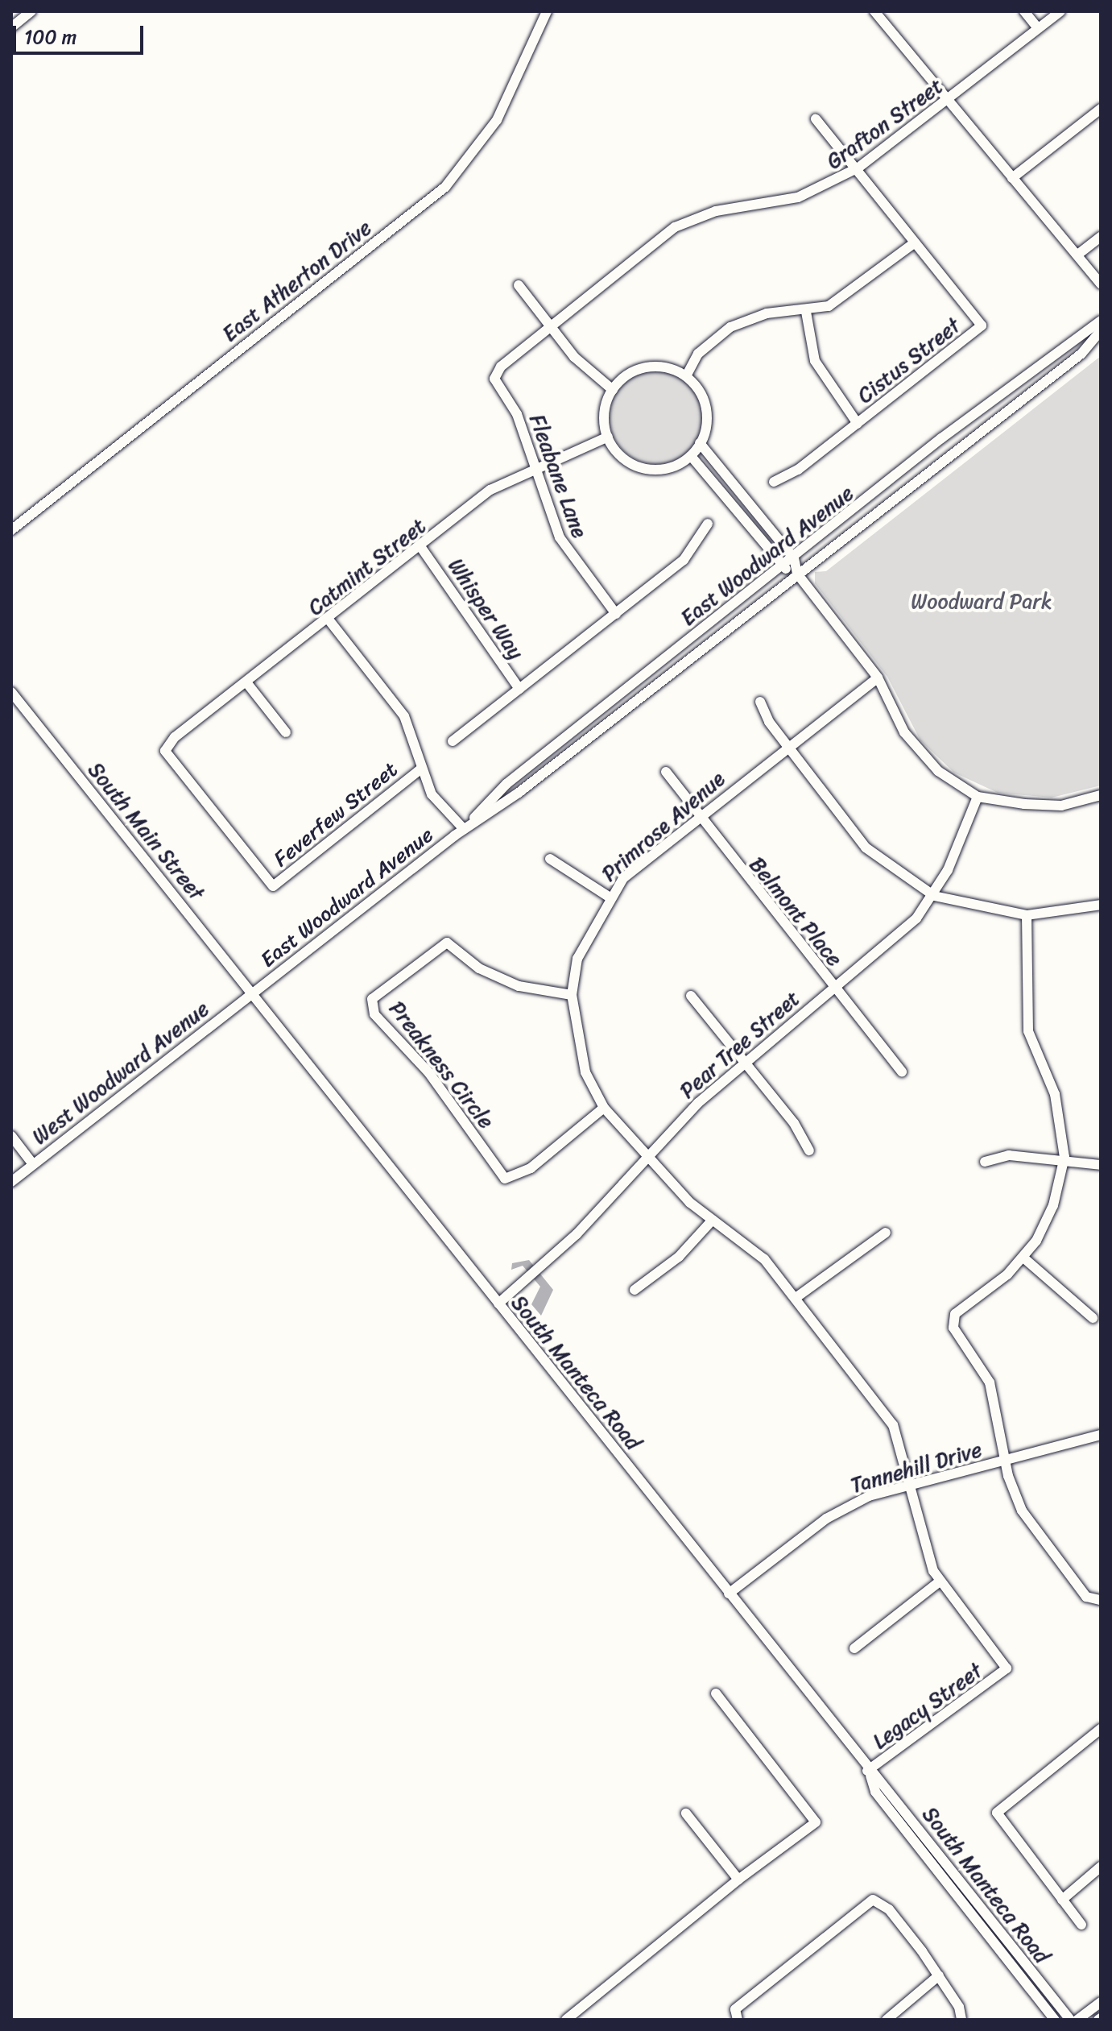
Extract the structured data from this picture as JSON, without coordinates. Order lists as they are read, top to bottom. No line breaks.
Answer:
{"streets":{"street":["Grafton Street","East Atherton Drive","Cistus Street","Fleabane Lane","East Woodward Avenue","Catmint Street","Whisper Way","Feverfew Street","Primrose Avenue","South Main Street","Belmont Place","Pear Tree Street","Preakness Circle","West Woodward Avenue","South Manteca Road","Tannehill Drive","Legacy Street"]},"crossings":[["Grafton Street","Fleabane Lane"],["Fleabane Lane","Catmint Street"],["East Woodward Avenue","South Main Street"],["East Woodward Avenue","West Woodward Avenue"],["East Woodward Avenue","South Manteca Road"],["Catmint Street","Whisper Way"],["Catmint Street","Feverfew Street"],["Primrose Avenue","Belmont Place"],["Primrose Avenue","Pear Tree Street"],["Primrose Avenue","Preakness Circle"],["Primrose Avenue","Tannehill Drive"],["Primrose Avenue","Legacy Street"],["South Main Street","West Woodward Avenue"],["South Main Street","South Manteca Road"],["Belmont Place","Pear Tree Street"],["Pear Tree Street","South Manteca Road"],["West Woodward Avenue","South Manteca Road"],["South Manteca Road","Tannehill Drive"],["South Manteca Road","Legacy Street"]],"parks":["Woodward Park"],"scale_bar":"100 m"}
